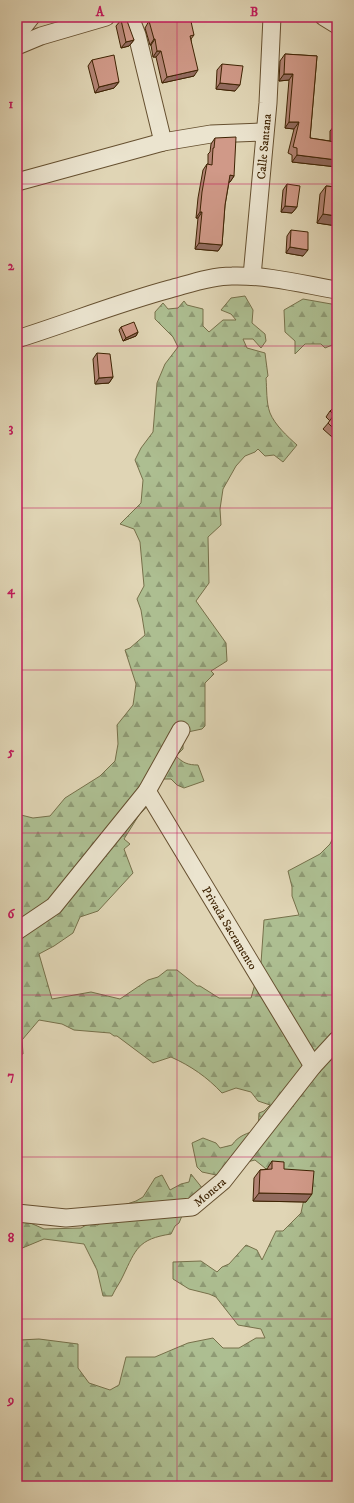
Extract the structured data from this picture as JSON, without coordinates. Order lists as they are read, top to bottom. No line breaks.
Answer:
{"streets":{"street":["Calle Santana","Privada Sacramento","Monera"]},"crossings":[["Privada Sacramento","Monera"]],"grid":{"columns":["A","B"],"rows":["1","2","3","4","5","6","7","8","9"]}}
